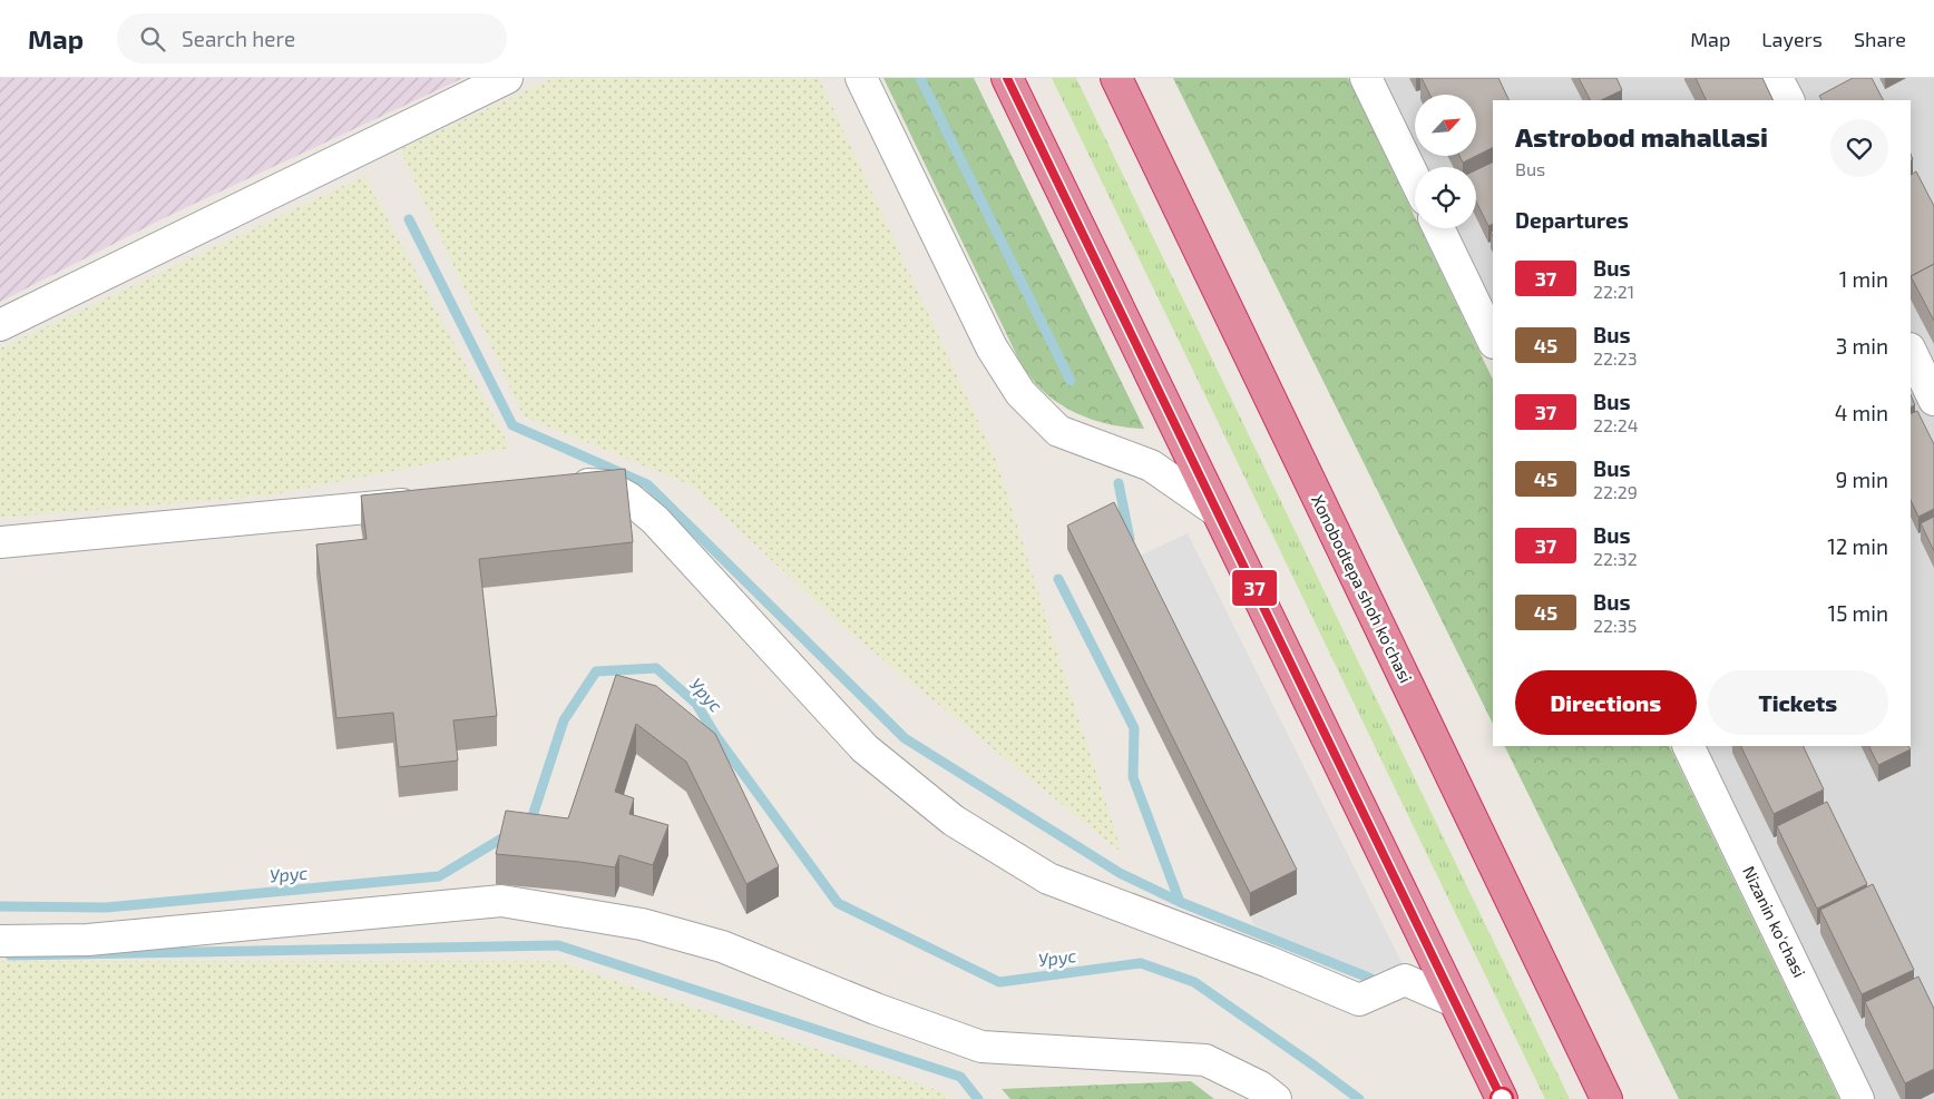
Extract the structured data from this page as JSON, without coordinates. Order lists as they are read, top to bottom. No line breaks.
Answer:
{"streets":{"highway":["Xonobodtepa shoh ko'chasi"],"street":["Nizanin ko'chasi"]},"water":["Урус"],"lines":["bus line 37"],"north":"top right","page":{"header":"Map","search":"Search here","nav":["Map","Layers","Share"],"on_map":"37","heading":[["Astrobod mahallasi","Bus"],"Departures"],"list":[{"mark":"37","name":"Bus","note":"22:21","value":"1 min"},{"mark":"45","name":"Bus","note":"22:23","value":"3 min"},{"mark":"37","name":"Bus","note":"22:24","value":"4 min"},{"mark":"45","name":"Bus","note":"22:29","value":"9 min"},{"mark":"37","name":"Bus","note":"22:32","value":"12 min"},{"mark":"45","name":"Bus","note":"22:35","value":"15 min"}],"buttons":["Directions","Tickets"]}}
